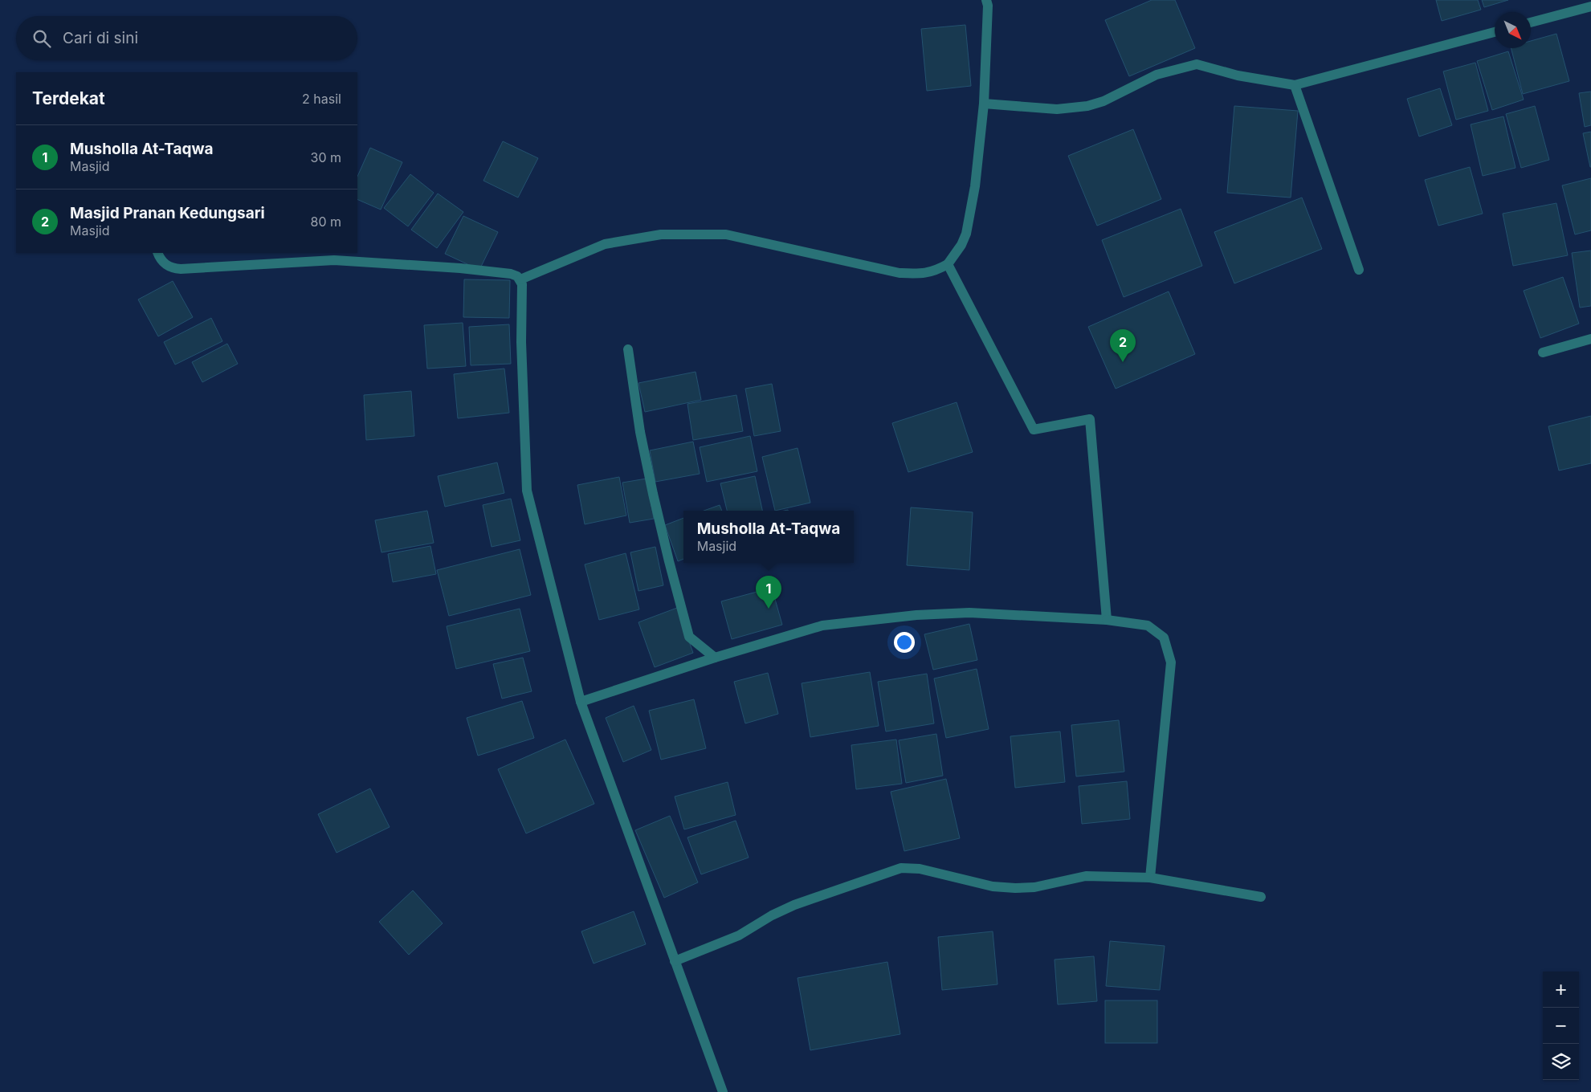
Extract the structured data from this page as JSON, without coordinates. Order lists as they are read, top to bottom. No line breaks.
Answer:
{"north":"bottom right","page":{"search":"Cari di sini","heading":["Terdekat","2 hasil"],"list":[{"mark":"1","name":"Musholla At-Taqwa","note":"Masjid","value":"30 m"},{"mark":"2","name":"Masjid Pranan Kedungsari","note":"Masjid","value":"80 m"}],"pins":["2","1"],"popup":["Musholla At-Taqwa","Masjid"],"map_buttons":["+","−"]}}
